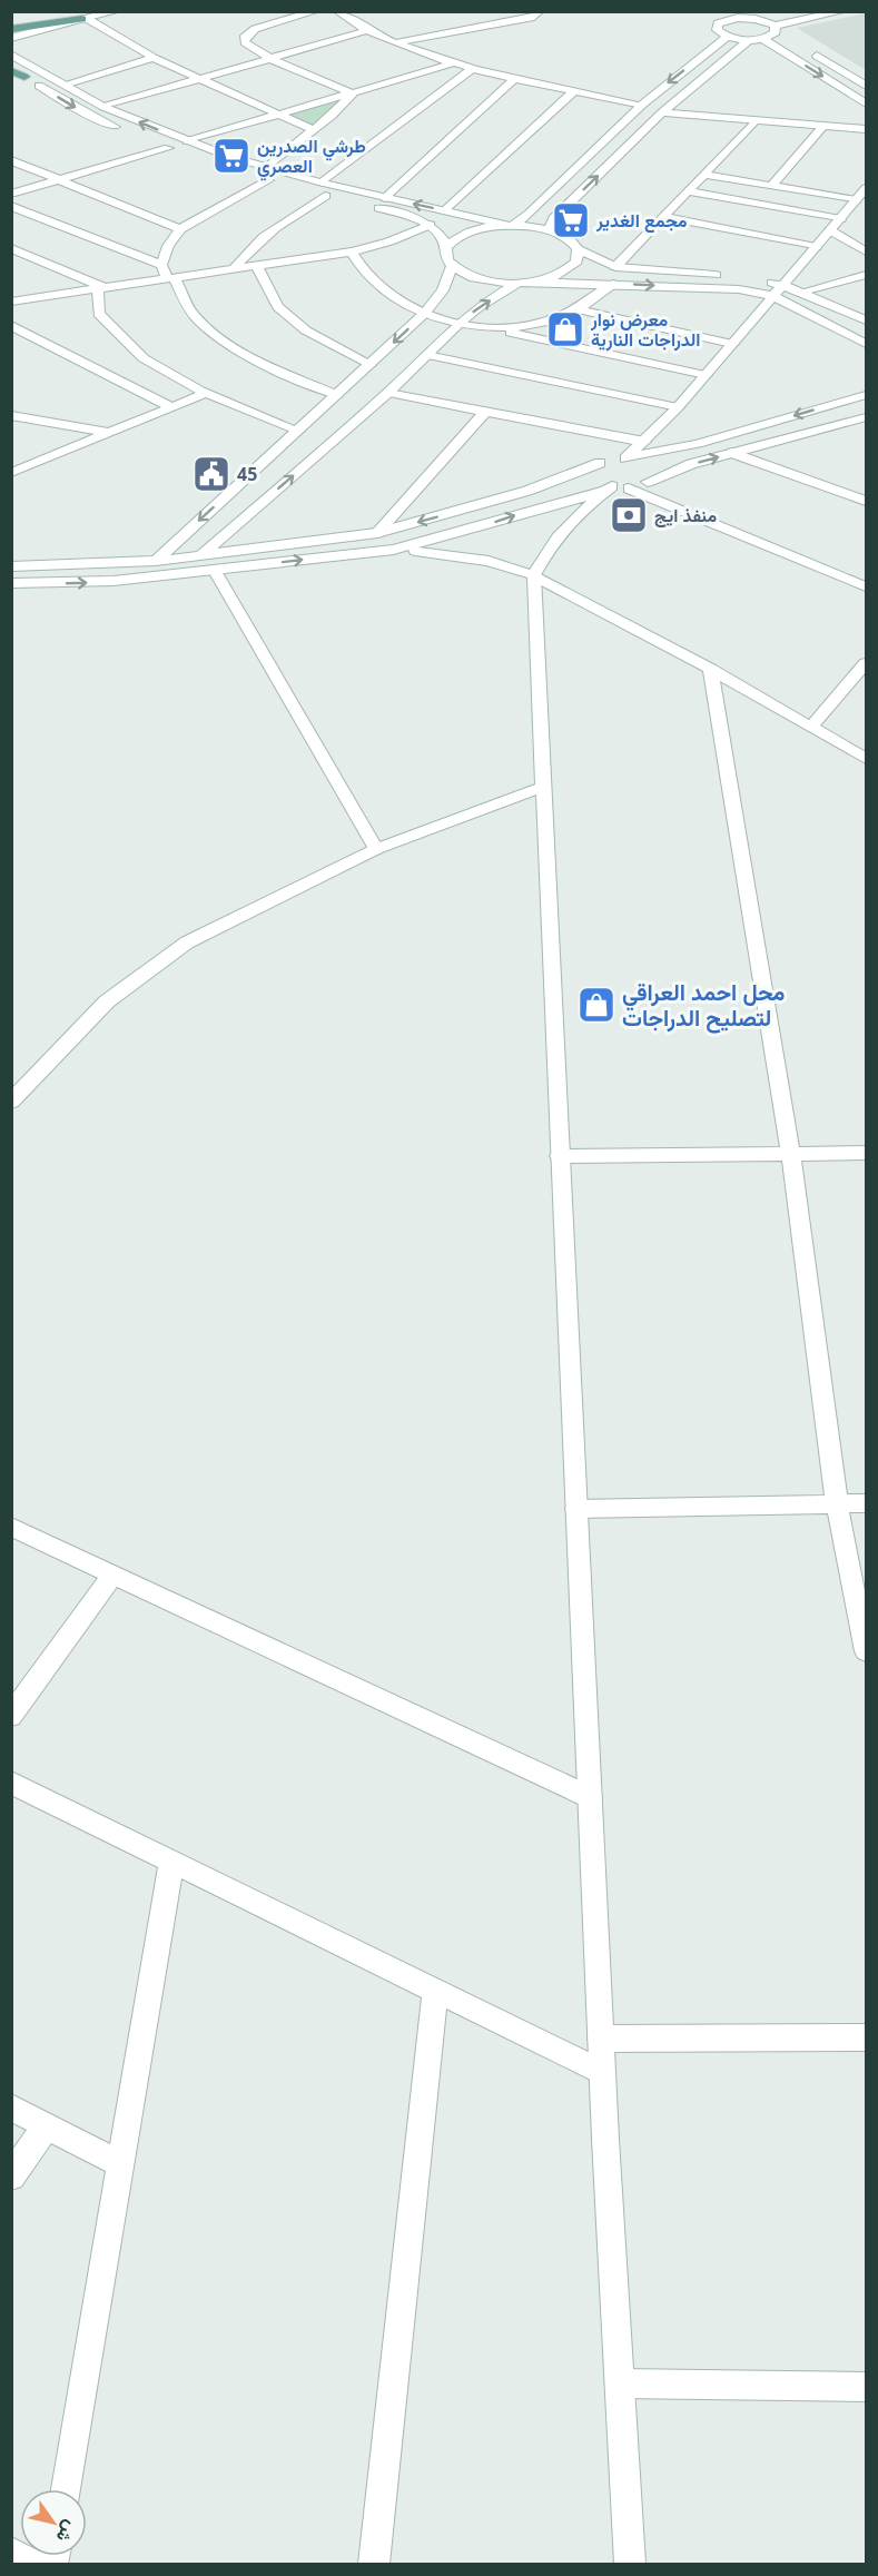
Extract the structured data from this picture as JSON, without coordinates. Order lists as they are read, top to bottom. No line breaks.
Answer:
{"places":{"supermarket":["طرشي الصدرين العصري","مجمع الغدير"],"shop":["معرض نوار الدراجات النارية","محل احمد العراقي لتصليح الدراجات"],"public building":["45"],"bank":["منفذ ايج"]},"north":"bottom right"}
